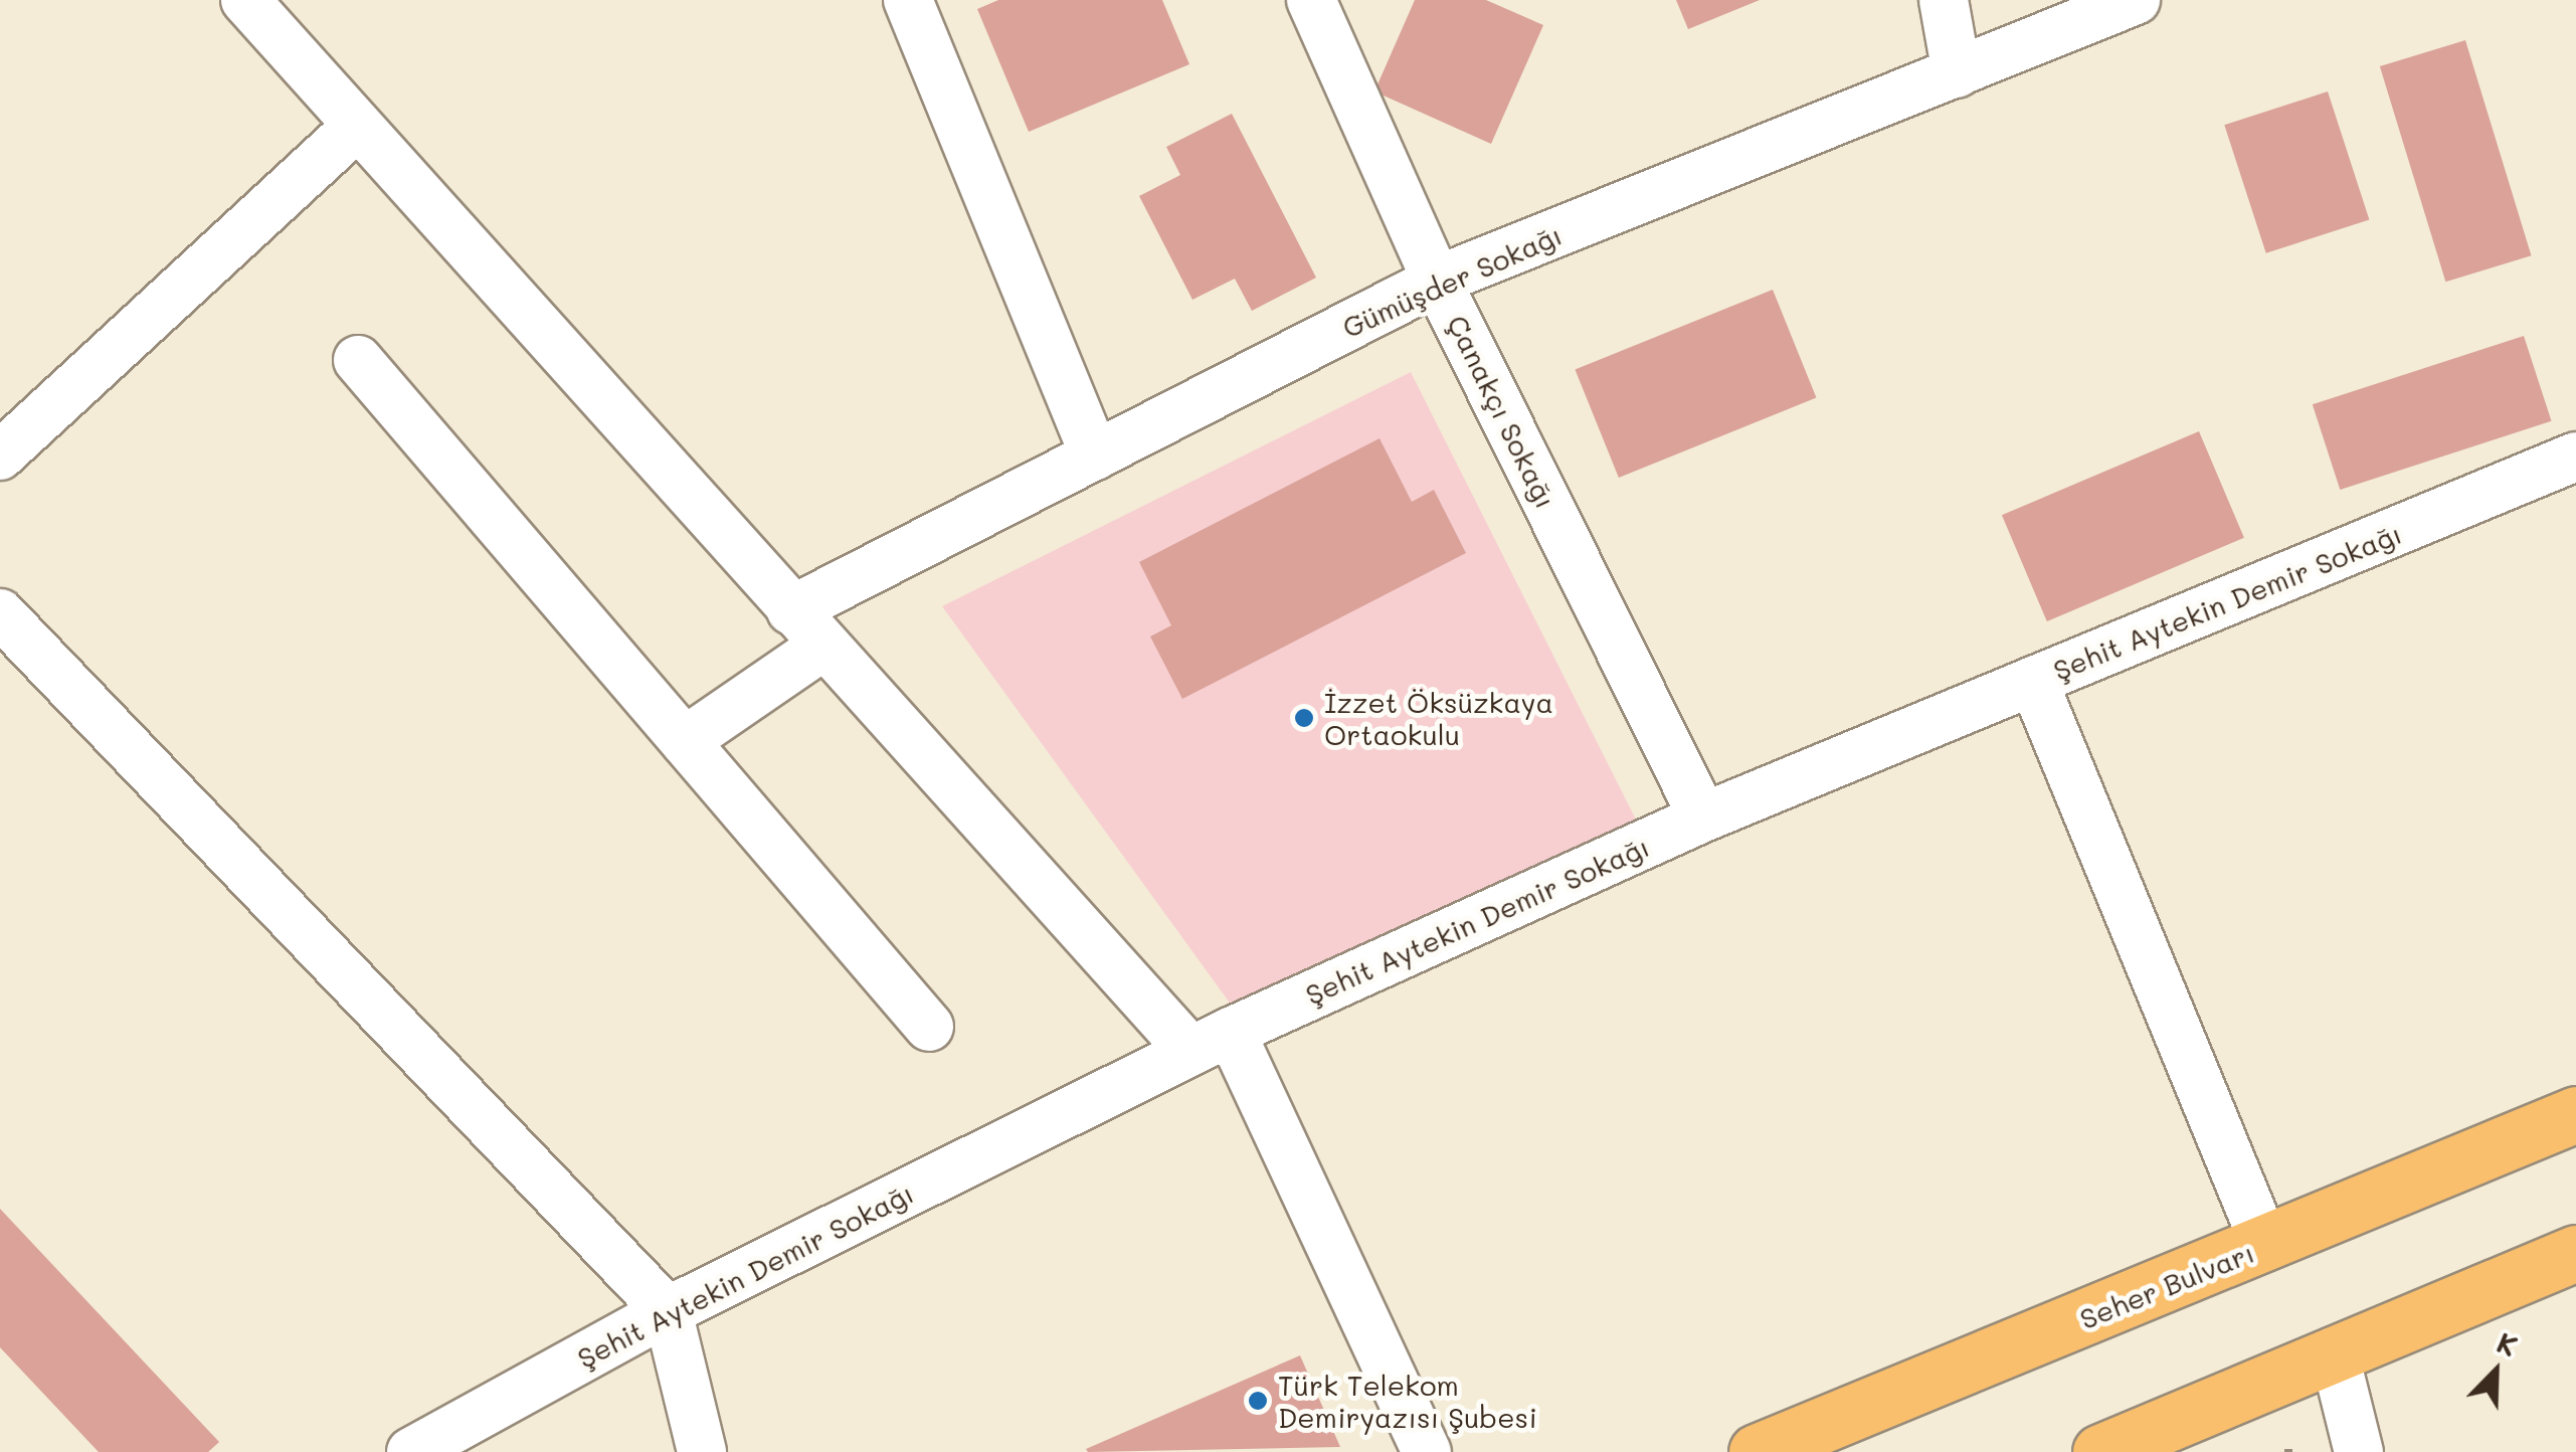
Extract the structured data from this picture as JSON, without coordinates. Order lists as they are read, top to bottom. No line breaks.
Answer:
{"streets":{"main road":["Seher Bulvarı"],"street":["Gümüşder Sokağı","Çanakçı Sokağı","Şehit Aytekin Demir Sokağı"]},"crossings":[["Gümüşder Sokağı","Çanakçı Sokağı"],["Çanakçı Sokağı","Şehit Aytekin Demir Sokağı"]],"places":["İzzet Öksüzkaya Ortaokulu","Türk Telekom Demiryazısı Şubesi"],"north":"top right"}
